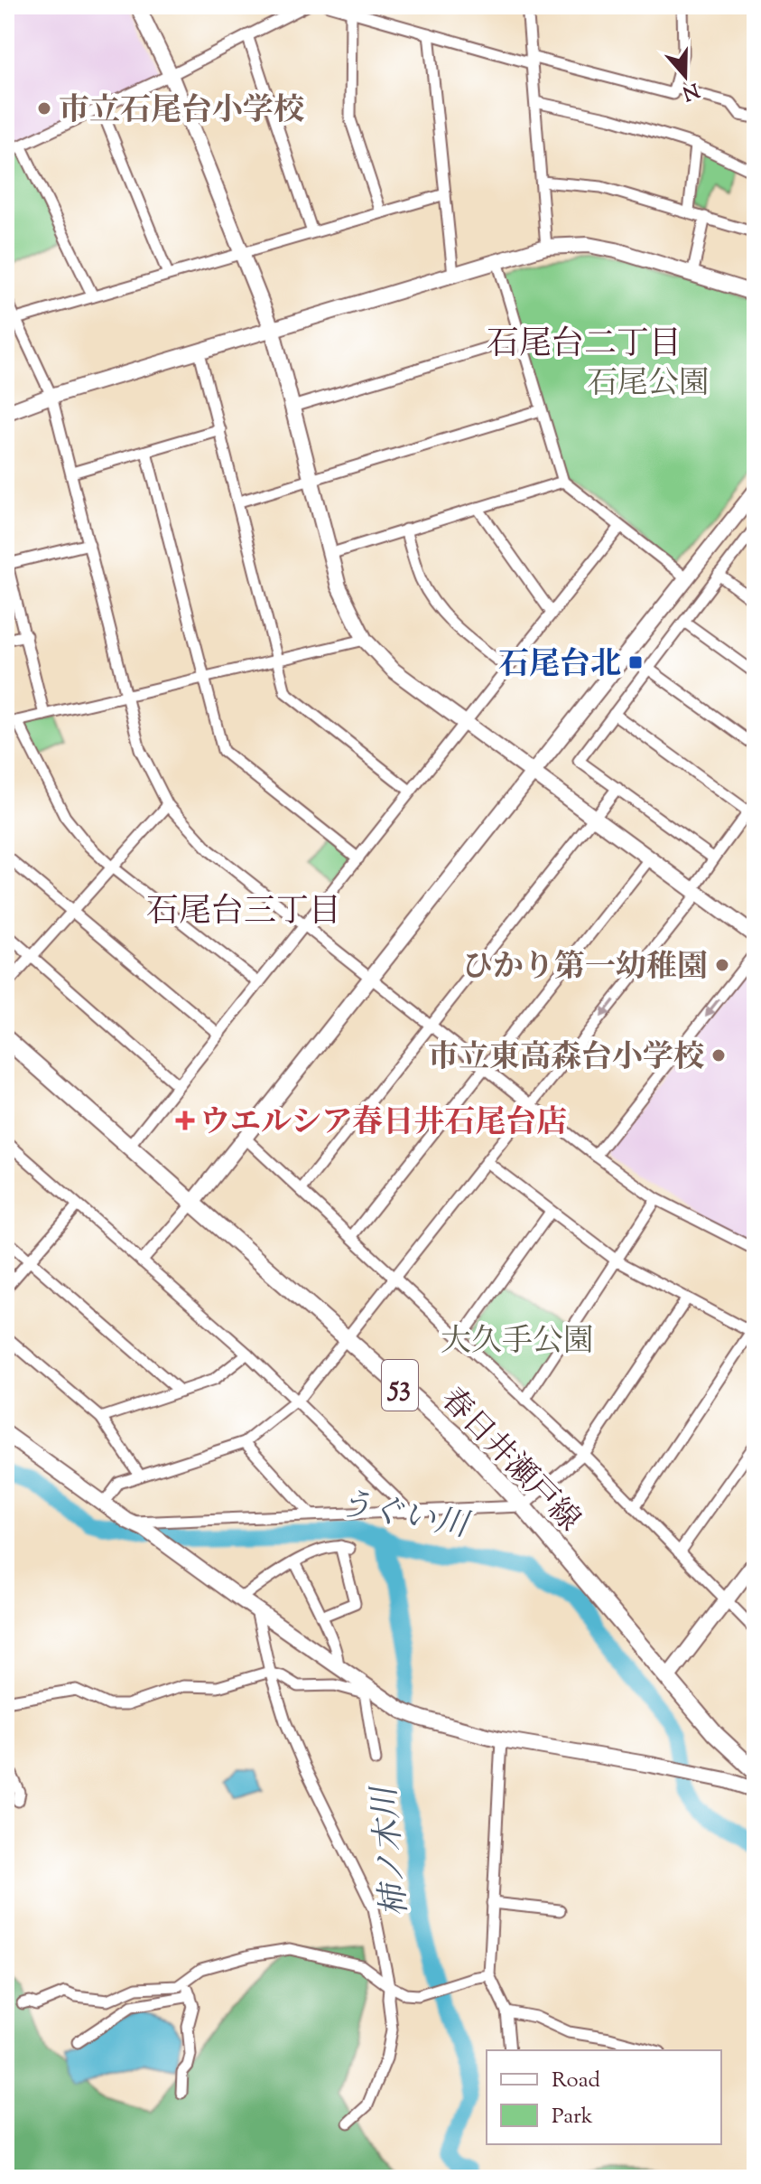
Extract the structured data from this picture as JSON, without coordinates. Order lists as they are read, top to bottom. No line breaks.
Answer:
{"streets":{"main road":["53","春日井瀬戸線"]},"districts":["石尾台二丁目","石尾台三丁目"],"water":["うぐい川","柿ノ木川"],"parks":["石尾公園","大久手公園"],"places":{"other":["市立石尾台小学校","ひかり第一幼稚園","市立東高森台小学校"],"transit":["石尾台北"],"health":["ウエルシア春日井石尾台店"]},"legend":["Road","Park"],"north":"bottom"}
